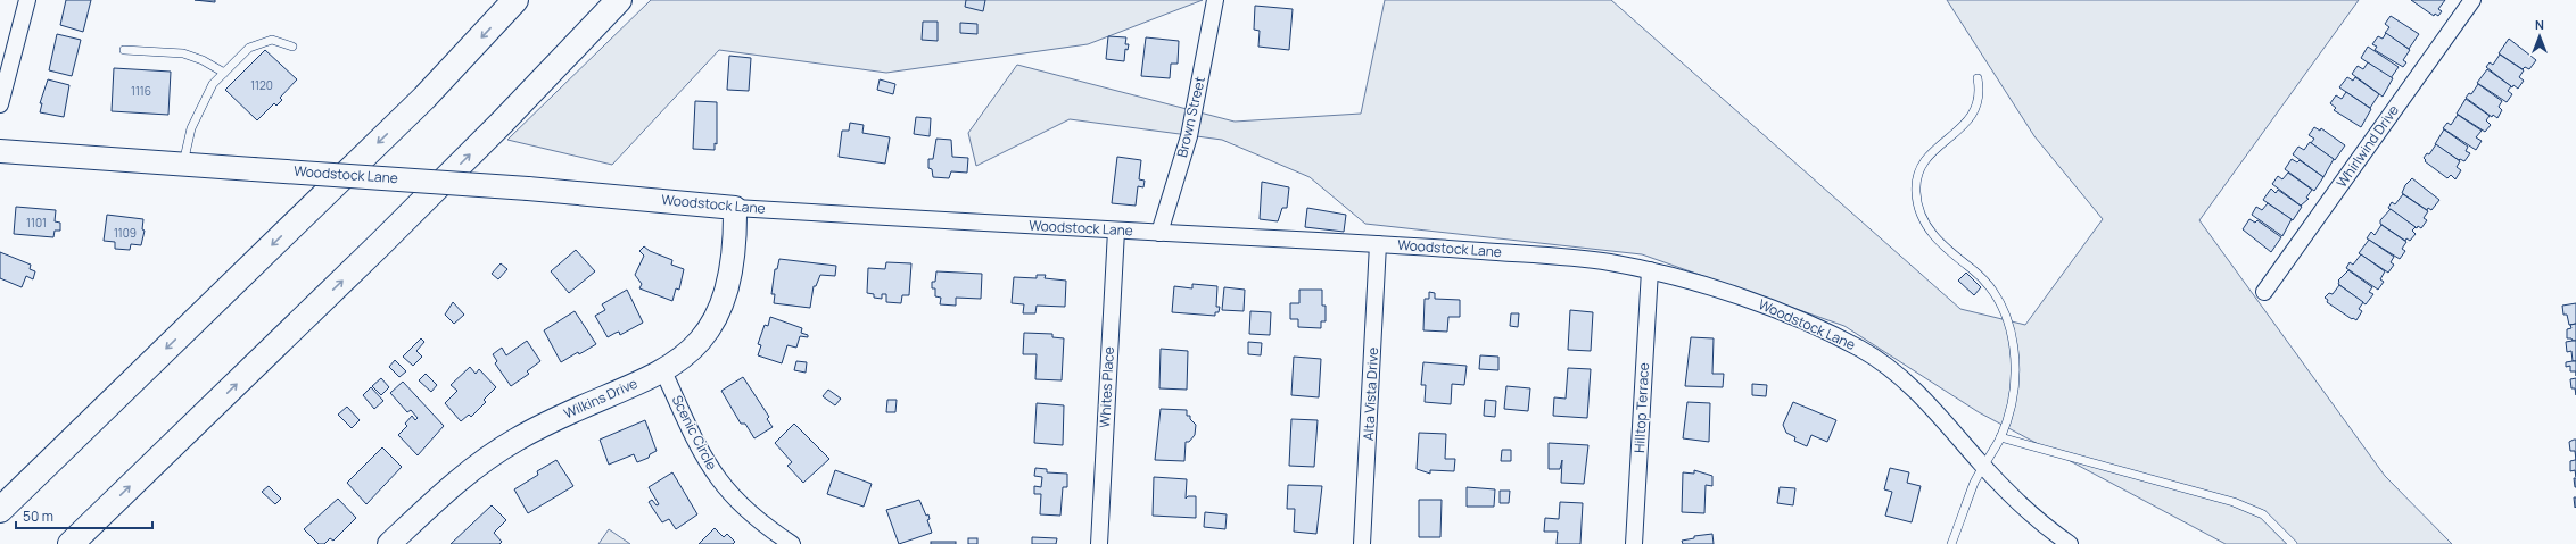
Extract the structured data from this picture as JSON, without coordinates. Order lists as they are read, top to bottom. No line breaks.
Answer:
{"streets":{"street":["Brown Street","Whirlwind Drive","Woodstock Lane","Whites Place","Alta Vista Drive","Wilkins Drive","Hilltop Terrace","Scenic Circle"]},"crossings":[["Brown Street","Woodstock Lane"],["Woodstock Lane","Whites Place"],["Woodstock Lane","Alta Vista Drive"],["Woodstock Lane","Wilkins Drive"],["Woodstock Lane","Hilltop Terrace"],["Wilkins Drive","Scenic Circle"]],"house_numbers":["1120","1116","1101","1109"],"scale_bar":"50 m","north":"top"}
